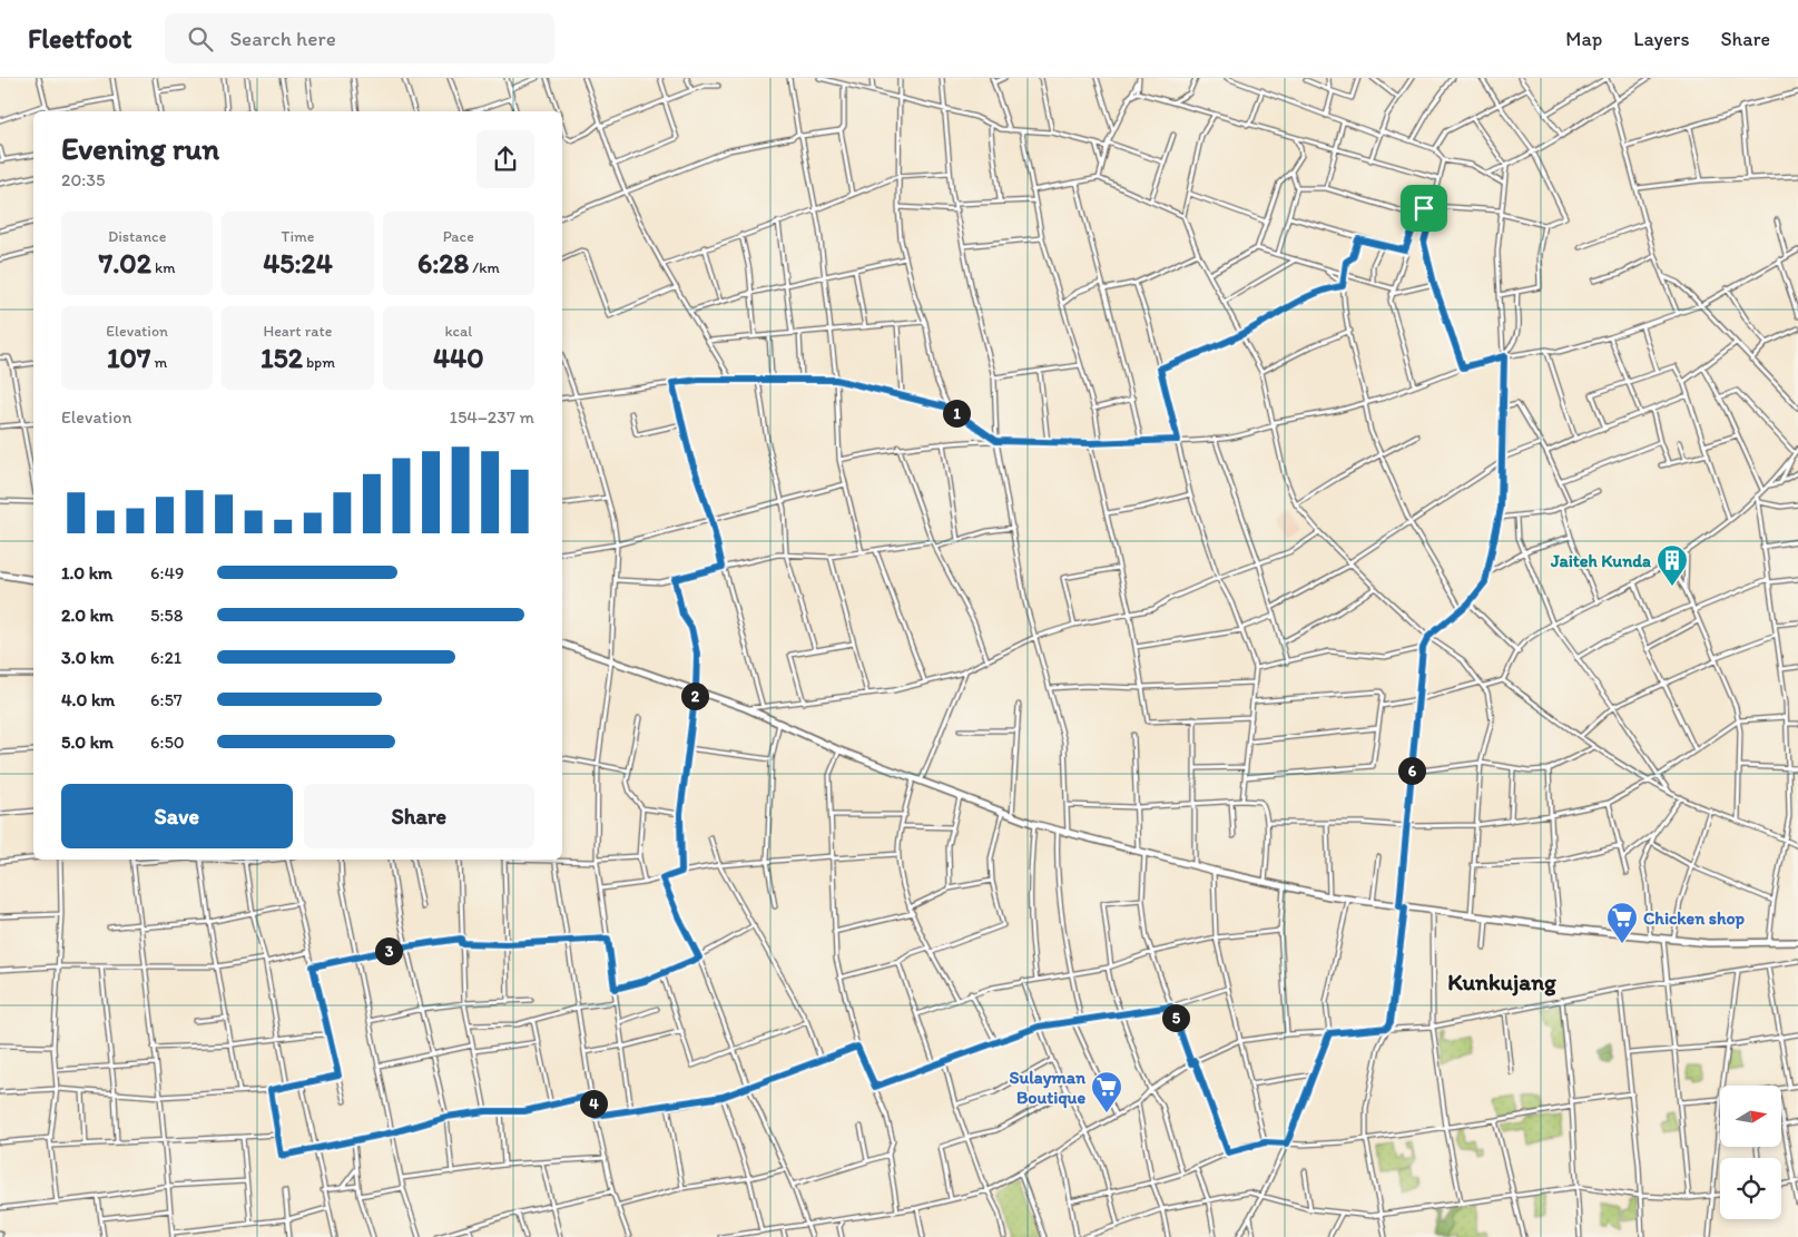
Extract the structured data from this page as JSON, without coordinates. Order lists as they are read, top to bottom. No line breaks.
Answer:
{"districts":["Kunkujang"],"places":{"building":["Jaiteh Kunda"],"supermarket":["Chicken shop","Sulayman Boutique"]},"north":"right","page":{"header":"Fleetfoot","search":"Search here","nav":["Map","Layers","Share"],"heading":["Evening run","20:35"],"stats":[["Distance","7.02 km"],["Time","45:24"],["Pace","6:28 /km"],["Elevation","107 m"],["Heart rate","152 bpm"],["kcal","440"]],"chart":["Elevation","154–237 m"],"pins":["1","2","6","3","5","4"],"list":[{"name":"1.0 km","note":"6:49"},{"name":"2.0 km","note":"5:58"},{"name":"3.0 km","note":"6:21"},{"name":"4.0 km","note":"6:57"},{"name":"5.0 km","note":"6:50"}],"buttons":["Save","Share"]}}
